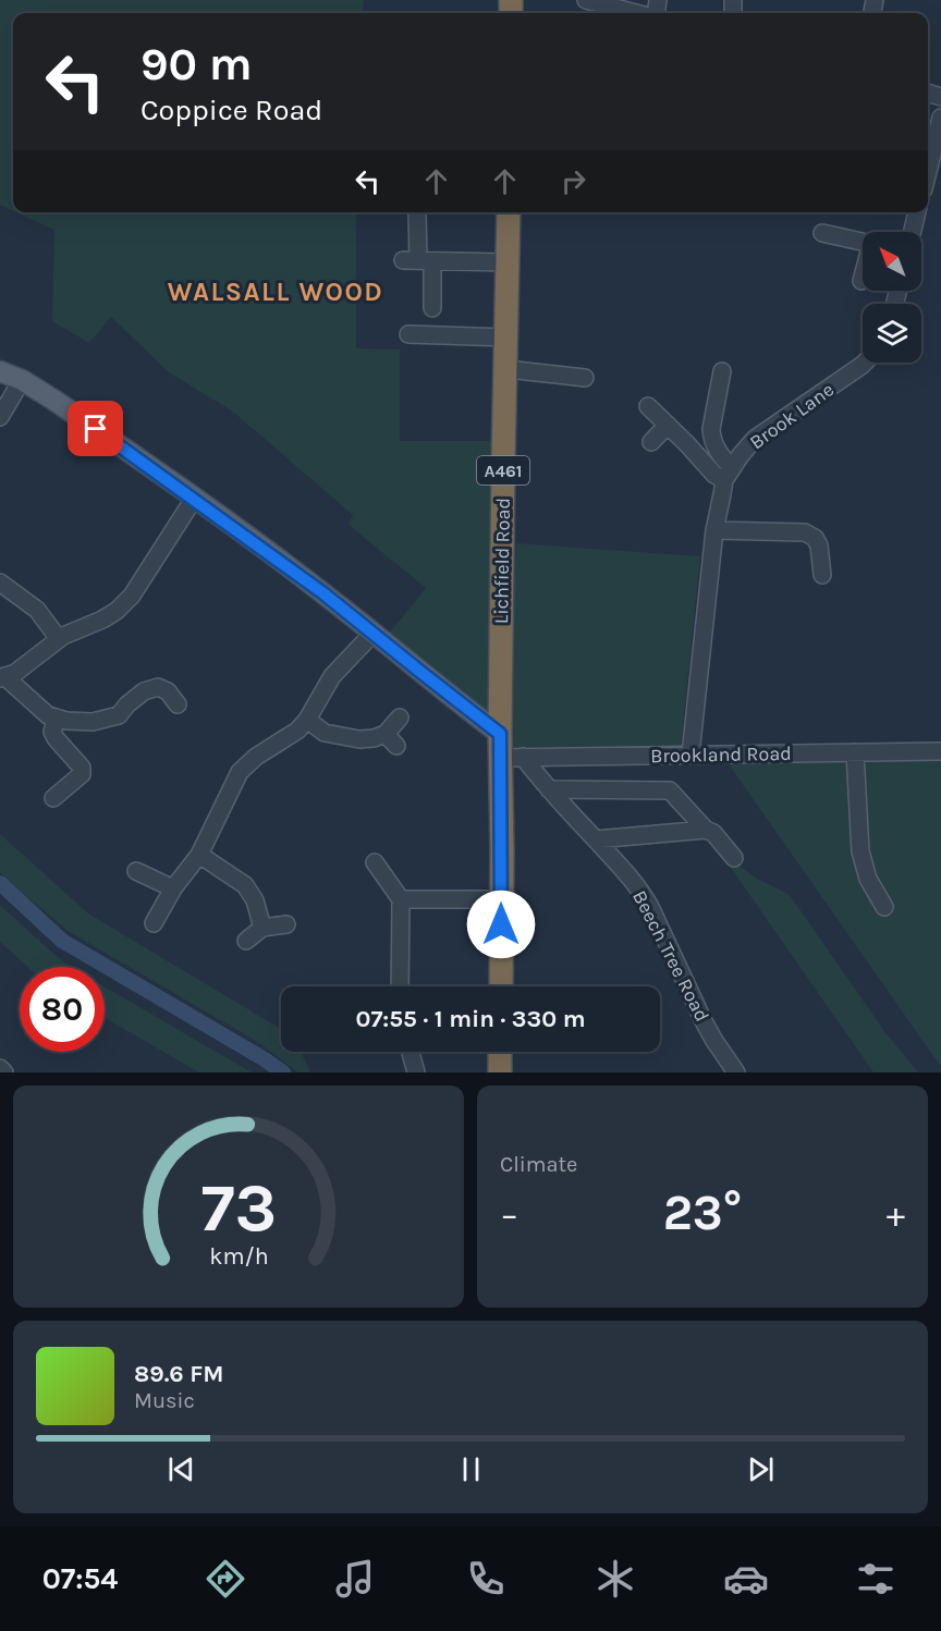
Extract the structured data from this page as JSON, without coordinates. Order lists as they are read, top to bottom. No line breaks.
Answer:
{"streets":{"highway":["A461","Lichfield Road"],"street":["Brook Lane","Brookland Road","Beech Tree Road"]},"crossings":[["Brook Lane","Brookland Road"],["A461","Lichfield Road"],["A461","Brookland Road"],["A461","Beech Tree Road"],["Lichfield Road","Brookland Road"],["Lichfield Road","Beech Tree Road"],["Brookland Road","Beech Tree Road"]],"districts":["WALSALL WOOD"],"north":"top left","page":{"turn":["90 m","Coppice Road"],"limit":"80","trip":"07:55 · 1 min · 330 m","tile":"Climate","heat":["−","23°","+"],"song":["89.6 FM","Music"],"tabs":"07:54","gauge":["73","km/h"]}}
